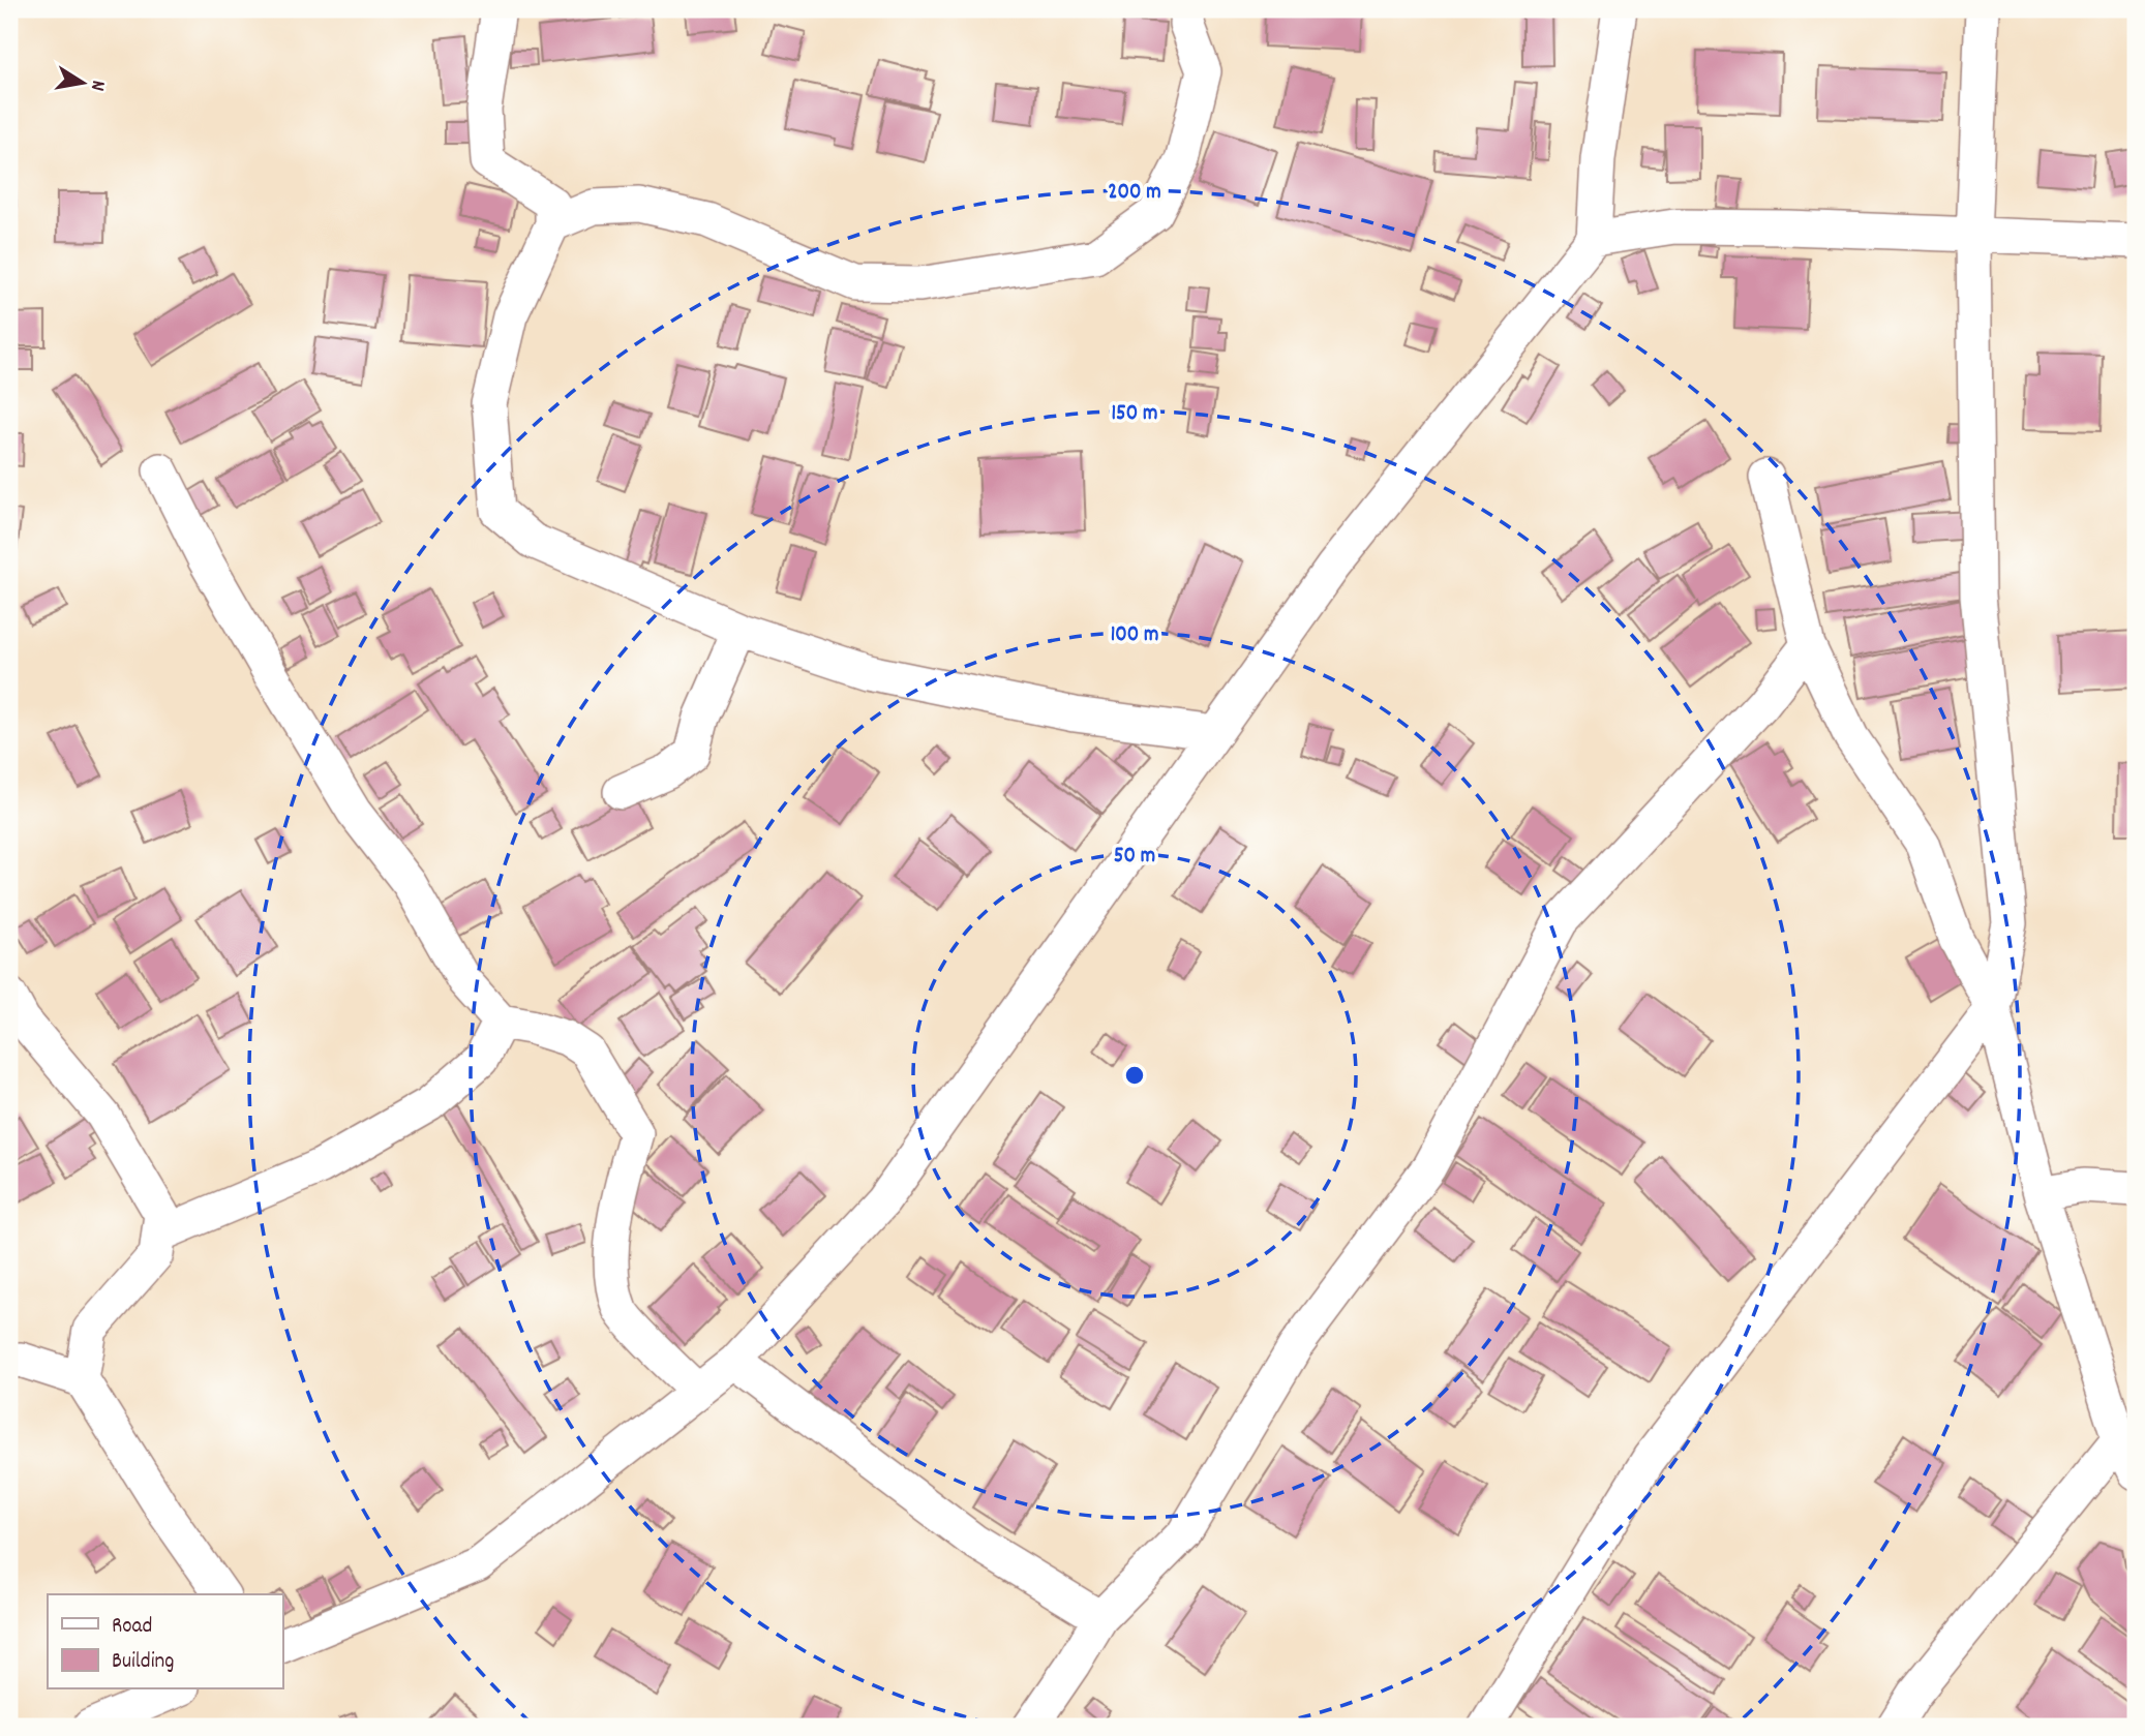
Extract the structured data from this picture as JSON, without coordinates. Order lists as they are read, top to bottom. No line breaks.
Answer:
{"legend":["Road","Building"],"north":"right","rings":["200 m","150 m","100 m","50 m"]}
